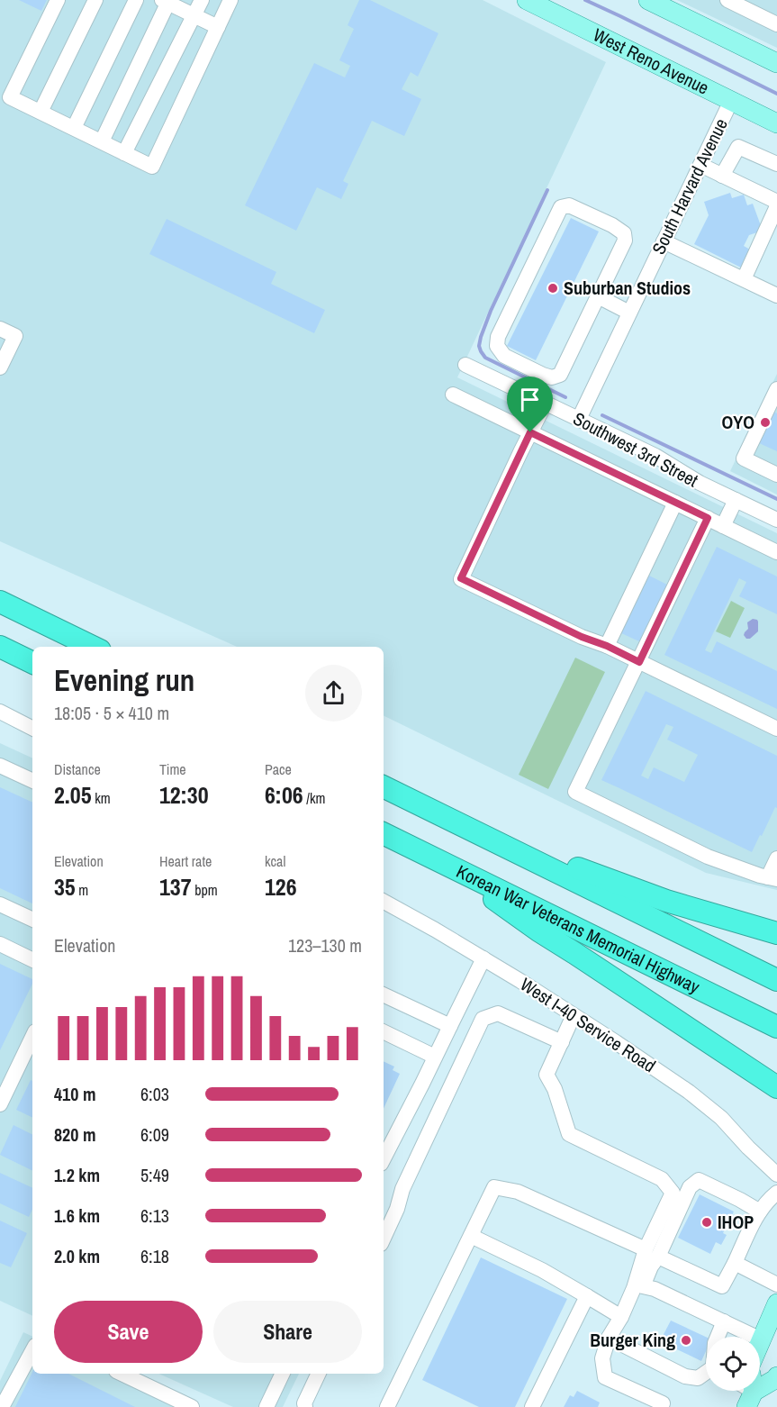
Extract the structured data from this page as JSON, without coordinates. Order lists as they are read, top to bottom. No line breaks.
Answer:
{"streets":{"highway":["Korean War Veterans Memorial Highway"],"main road":["West Reno Avenue"],"street":["South Harvard Avenue","Southwest 3rd Street","West I-40 Service Road"]},"crossings":[["West Reno Avenue","South Harvard Avenue"],["South Harvard Avenue","Southwest 3rd Street"]],"places":["Suburban Studios","OYO","IHOP","Burger King"],"page":{"heading":["Evening run","18:05 · 5 × 410 m"],"stats":[["Distance","2.05 km"],["Time","12:30"],["Pace","6:06 /km"],["Elevation","35 m"],["Heart rate","137 bpm"],["kcal","126"]],"chart":["Elevation","123–130 m"],"list":[{"name":"410 m","note":"6:03"},{"name":"820 m","note":"6:09"},{"name":"1.2 km","note":"5:49"},{"name":"1.6 km","note":"6:13"},{"name":"2.0 km","note":"6:18"}],"buttons":["Save","Share"]}}
